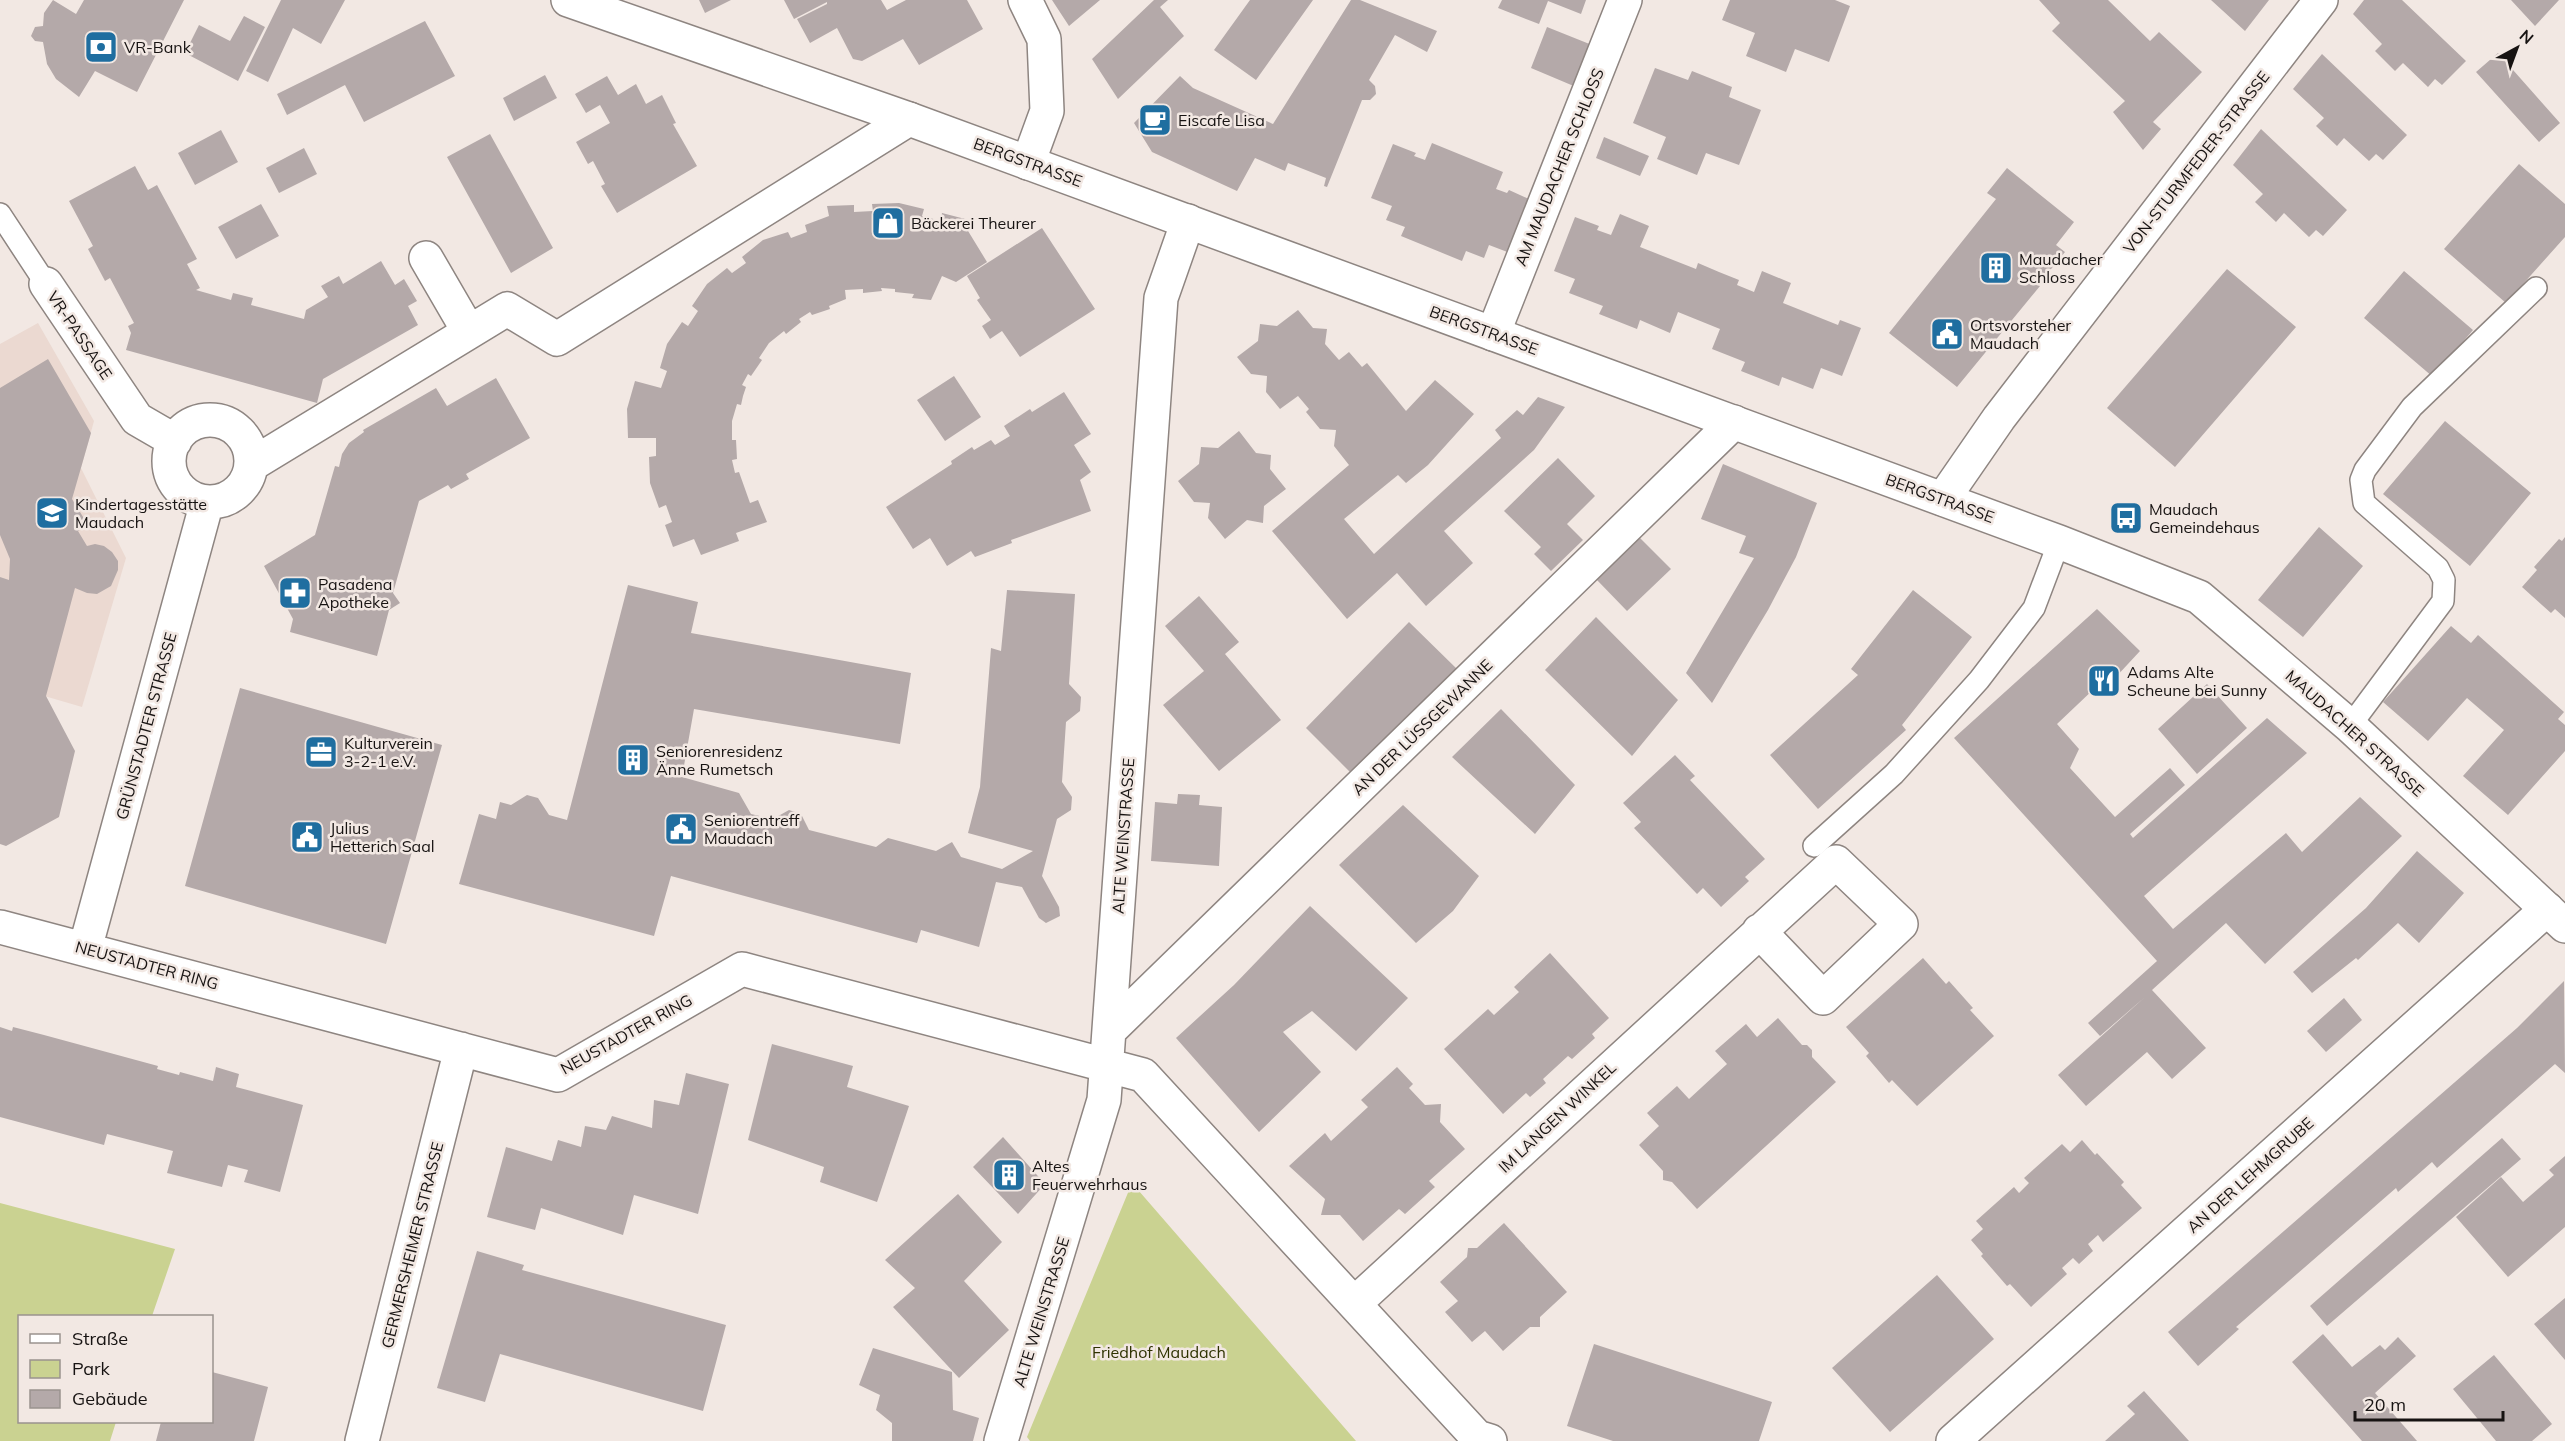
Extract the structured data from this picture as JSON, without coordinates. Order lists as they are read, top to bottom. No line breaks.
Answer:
{"streets":{"street":["BERGSTRASSE","VON-STURMFEDER-STRASSE","AM MAUDACHER SCHLOSS","VR-PASSAGE","GRÜNSTADTER STRASSE","AN DER LÜSSGEWANNE","MAUDACHER STRASSE","ALTE WEINSTRASSE","NEUSTADTER RING","IM LANGEN WINKEL","AN DER LEHMGRUBE","GERMERSHEIMER STRASSE"]},"crossings":[["BERGSTRASSE","VON-STURMFEDER-STRASSE"],["BERGSTRASSE","AM MAUDACHER SCHLOSS"],["BERGSTRASSE","AN DER LÜSSGEWANNE"],["BERGSTRASSE","MAUDACHER STRASSE"],["BERGSTRASSE","ALTE WEINSTRASSE"],["VR-PASSAGE","GRÜNSTADTER STRASSE"],["GRÜNSTADTER STRASSE","NEUSTADTER RING"],["AN DER LÜSSGEWANNE","ALTE WEINSTRASSE"],["MAUDACHER STRASSE","AN DER LEHMGRUBE"],["ALTE WEINSTRASSE","NEUSTADTER RING"],["NEUSTADTER RING","GERMERSHEIMER STRASSE"]],"parks":["Friedhof Maudach"],"places":{"bank":["VR-Bank"],"cafe":["Eiscafe Lisa"],"shop":["Bäckerei Theurer"],"building":["Maudacher Schloss","Seniorenresidenz Änne Rumetsch","Altes Feuerwehrhaus"],"public building":["Ortsvorsteher Maudach","Seniorentreff Maudach","Julius Hetterich Saal"],"school or university":["Kindertagesstätte Maudach"],"bus stop":["Maudach Gemeindehaus"],"pharmacy":["Pasadena Apotheke"],"restaurant":["Adams Alte Scheune bei Sunny"],"office":["Kulturverein 3-2-1 e.V."]},"legend":["Straße","Park","Gebäude"],"scale_bar":"20 m","north":"top right"}
